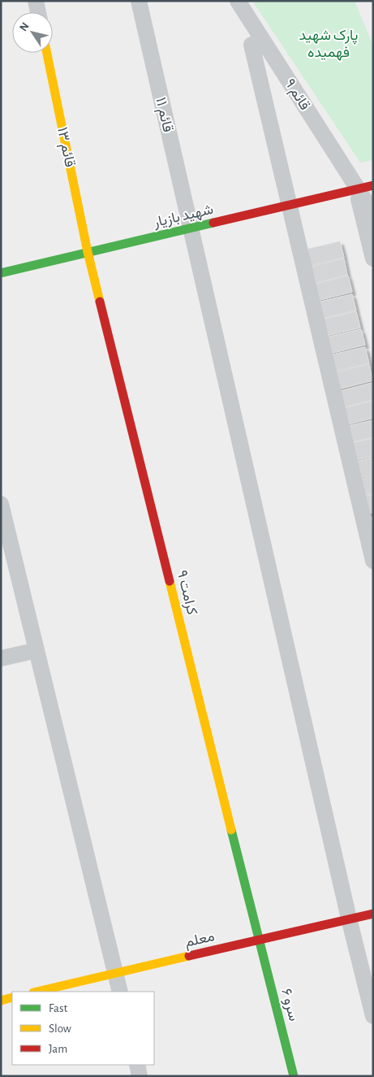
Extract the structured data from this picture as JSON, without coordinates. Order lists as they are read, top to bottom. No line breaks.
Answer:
{"streets":{"street":["قائم ۹","قائم ۱۱","قائم ۱۳","شهید بازیار","کرامت ۹","معلم","سرو ۶"]},"crossings":[["قائم ۹","شهید بازیار"],["قائم ۱۱","شهید بازیار"],["قائم ۱۱","معلم"],["قائم ۱۳","شهید بازیار"],["قائم ۱۳","کرامت ۹"],["شهید بازیار","کرامت ۹"],["کرامت ۹","معلم"],["کرامت ۹","سرو ۶"],["معلم","سرو ۶"]],"parks":["پارک شهید فهمیده"],"legend":["Fast","Slow","Jam"],"north":"top left"}
